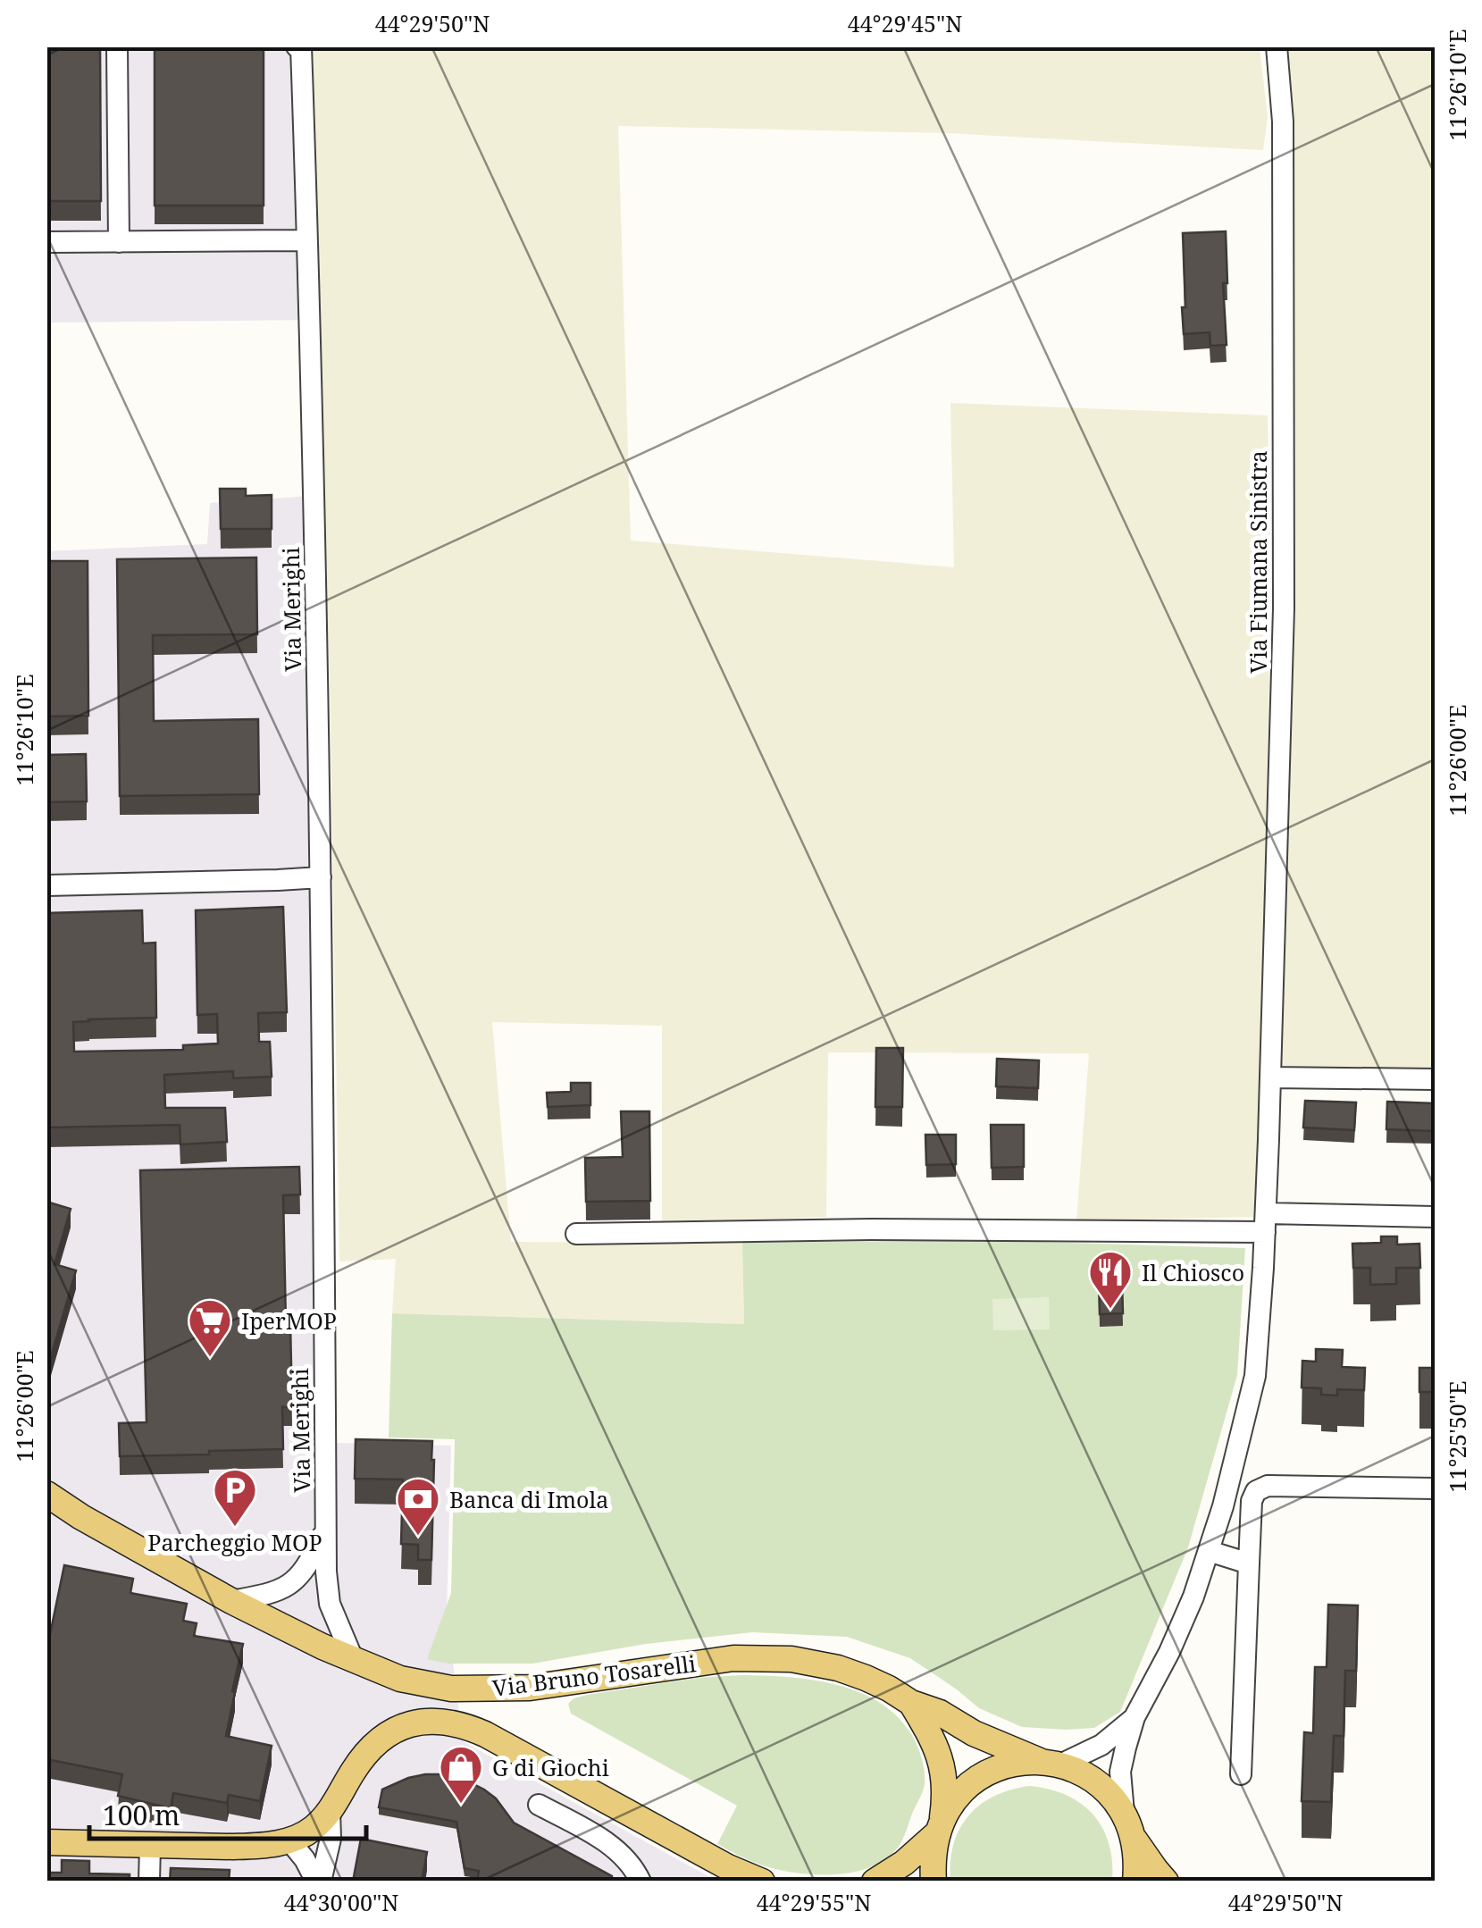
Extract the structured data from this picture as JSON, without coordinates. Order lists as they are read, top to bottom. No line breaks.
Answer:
{"streets":{"main road":["Via Bruno Tosarelli"],"street":["Via Fiumana Sinistra","Via Merighi"]},"crossings":[["Via Fiumana Sinistra","Via Bruno Tosarelli"],["Via Merighi","Via Bruno Tosarelli"]],"places":{"restaurant":["Il Chiosco"],"supermarket":["IperMOP"],"parking":["Parcheggio MOP"],"bank":["Banca di Imola"],"shop":["G di Giochi"]},"scale_bar":"100 m","coordinates":["44°29'50\"N","44°29'45\"N","11°26'10\"E","11°26'00\"E","11°25'50\"E","44°30'00\"N","44°29'55\"N"]}
